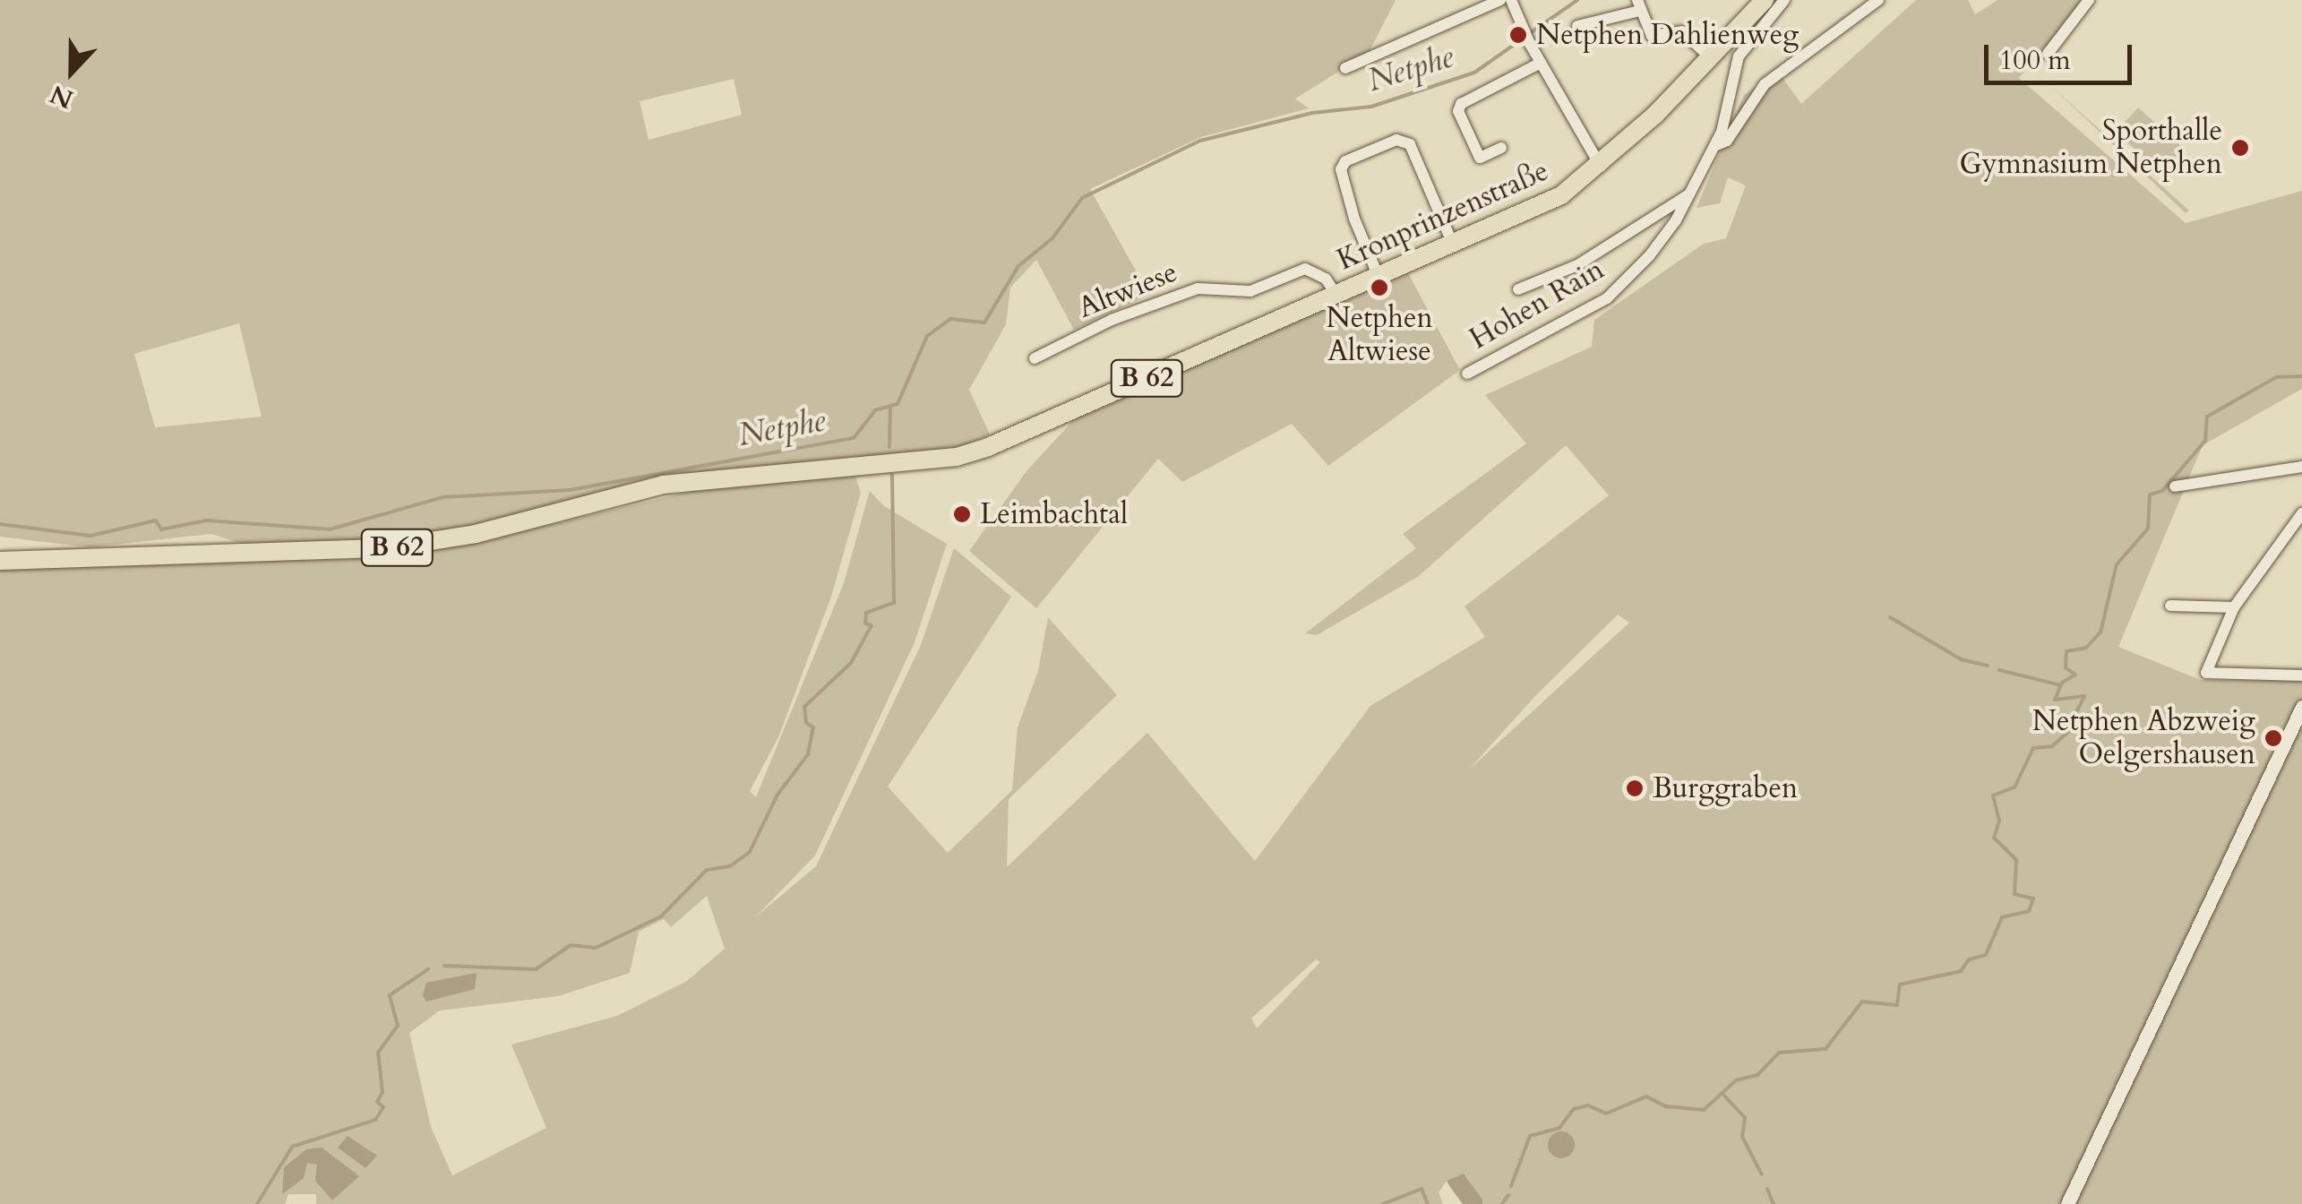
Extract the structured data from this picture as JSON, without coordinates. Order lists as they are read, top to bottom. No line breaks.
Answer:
{"streets":{"main road":["Kronprinzenstraße","B 62"],"street":["Altwiese","Hohen Rain"]},"crossings":[["Kronprinzenstraße","Altwiese"],["Kronprinzenstraße","B 62"],["Altwiese","B 62"]],"water":["Netphe"],"places":["Netphen Dahlienweg","Sporthalle Gymnasium Netphen","Netphen Altwiese","Leimbachtal","Netphen Abzweig Oelgershausen","Burggraben"],"scale_bar":"100 m","north":"bottom"}
